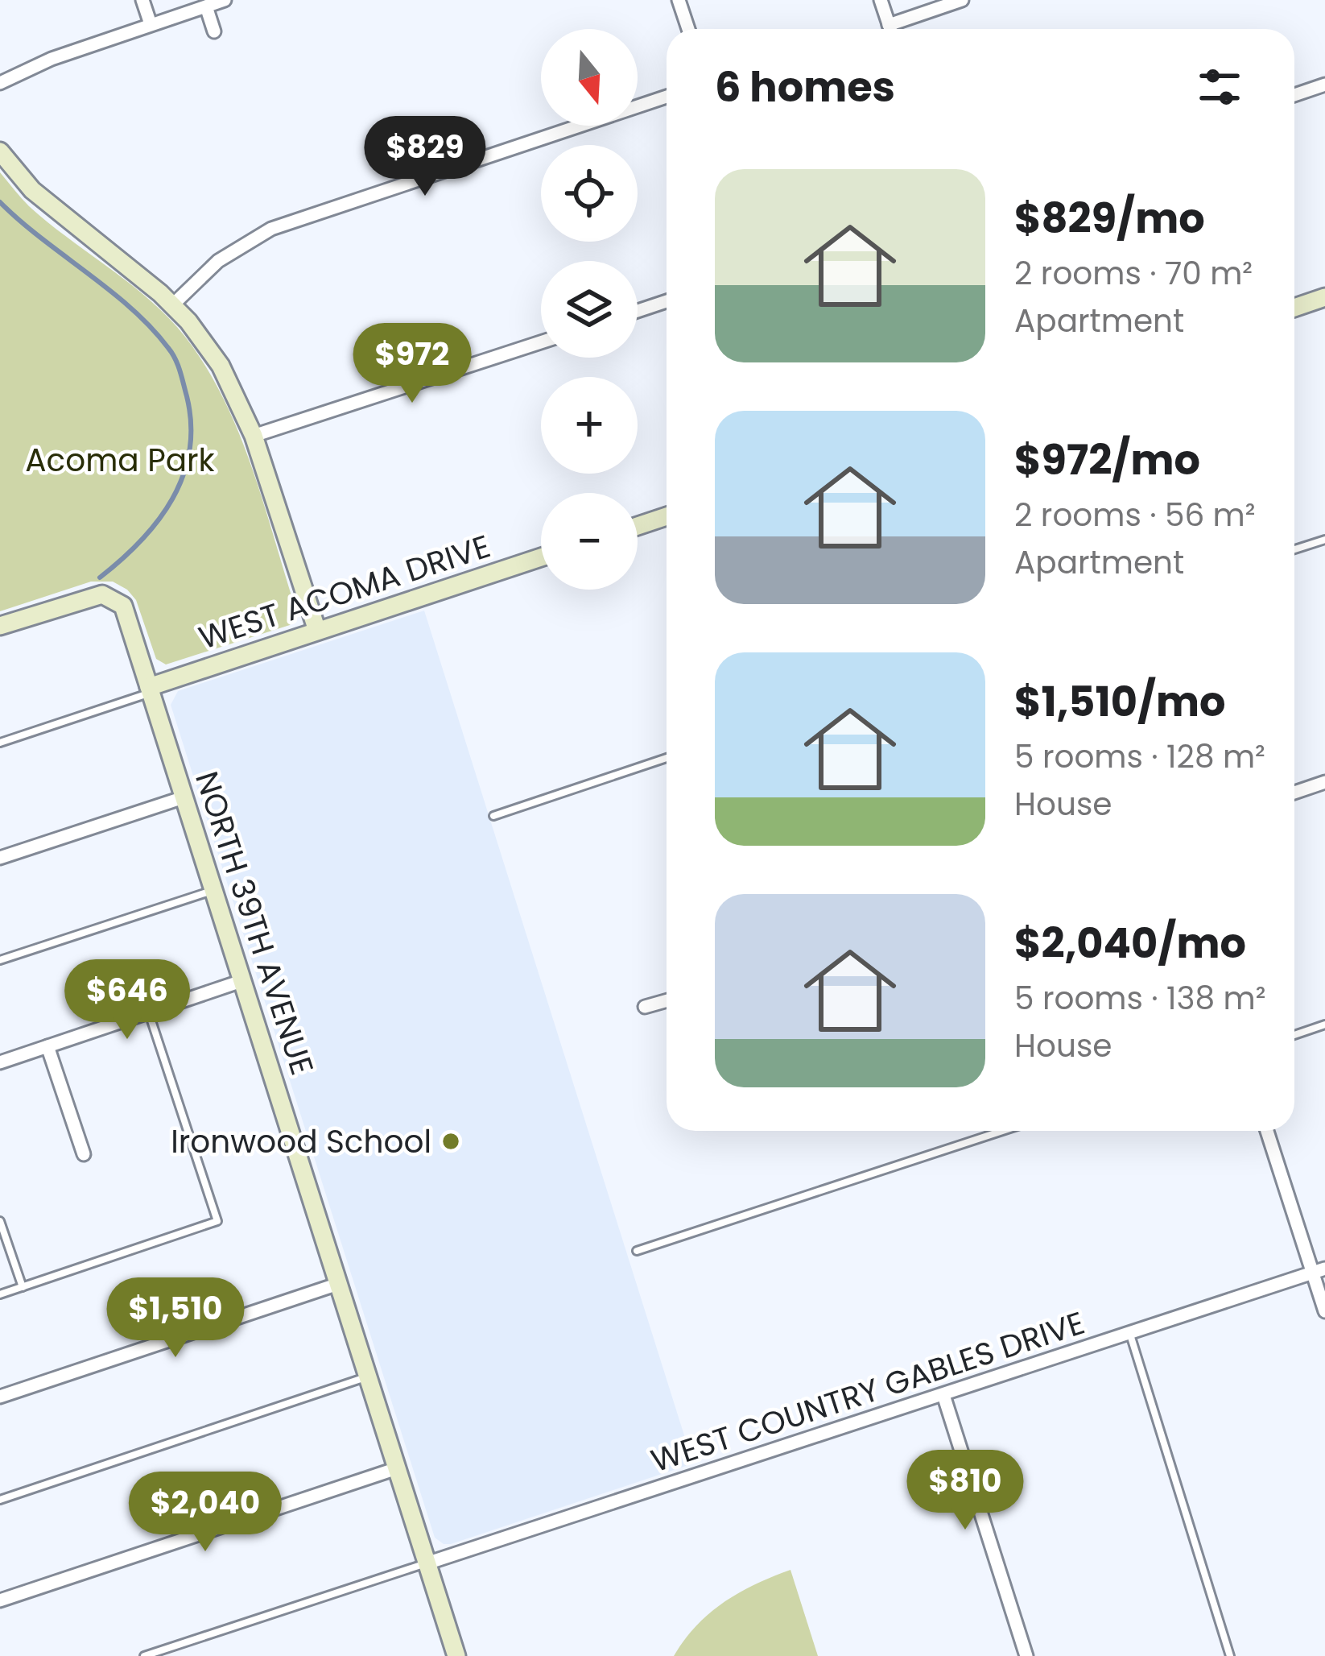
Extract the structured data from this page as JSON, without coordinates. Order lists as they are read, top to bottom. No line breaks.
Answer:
{"streets":{"street":["WEST ACOMA DRIVE","NORTH 39TH AVENUE","WEST COUNTRY GABLES DRIVE"]},"crossings":[["WEST ACOMA DRIVE","NORTH 39TH AVENUE"],["NORTH 39TH AVENUE","WEST COUNTRY GABLES DRIVE"]],"parks":["Acoma Park"],"places":["Ironwood School"],"north":"bottom","page":{"map_buttons":["+","−"],"heading":"6 homes","price":["$829","$972","$646","$1,510","$810","$2,040"],"list":[{"name":"$829/mo","note":"2 rooms · 70 m² · Apartment"},{"name":"$972/mo","note":"2 rooms · 56 m² · Apartment"},{"name":"$1,510/mo","note":"5 rooms · 128 m² · House"},{"name":"$2,040/mo","note":"5 rooms · 138 m² · House"}]}}
